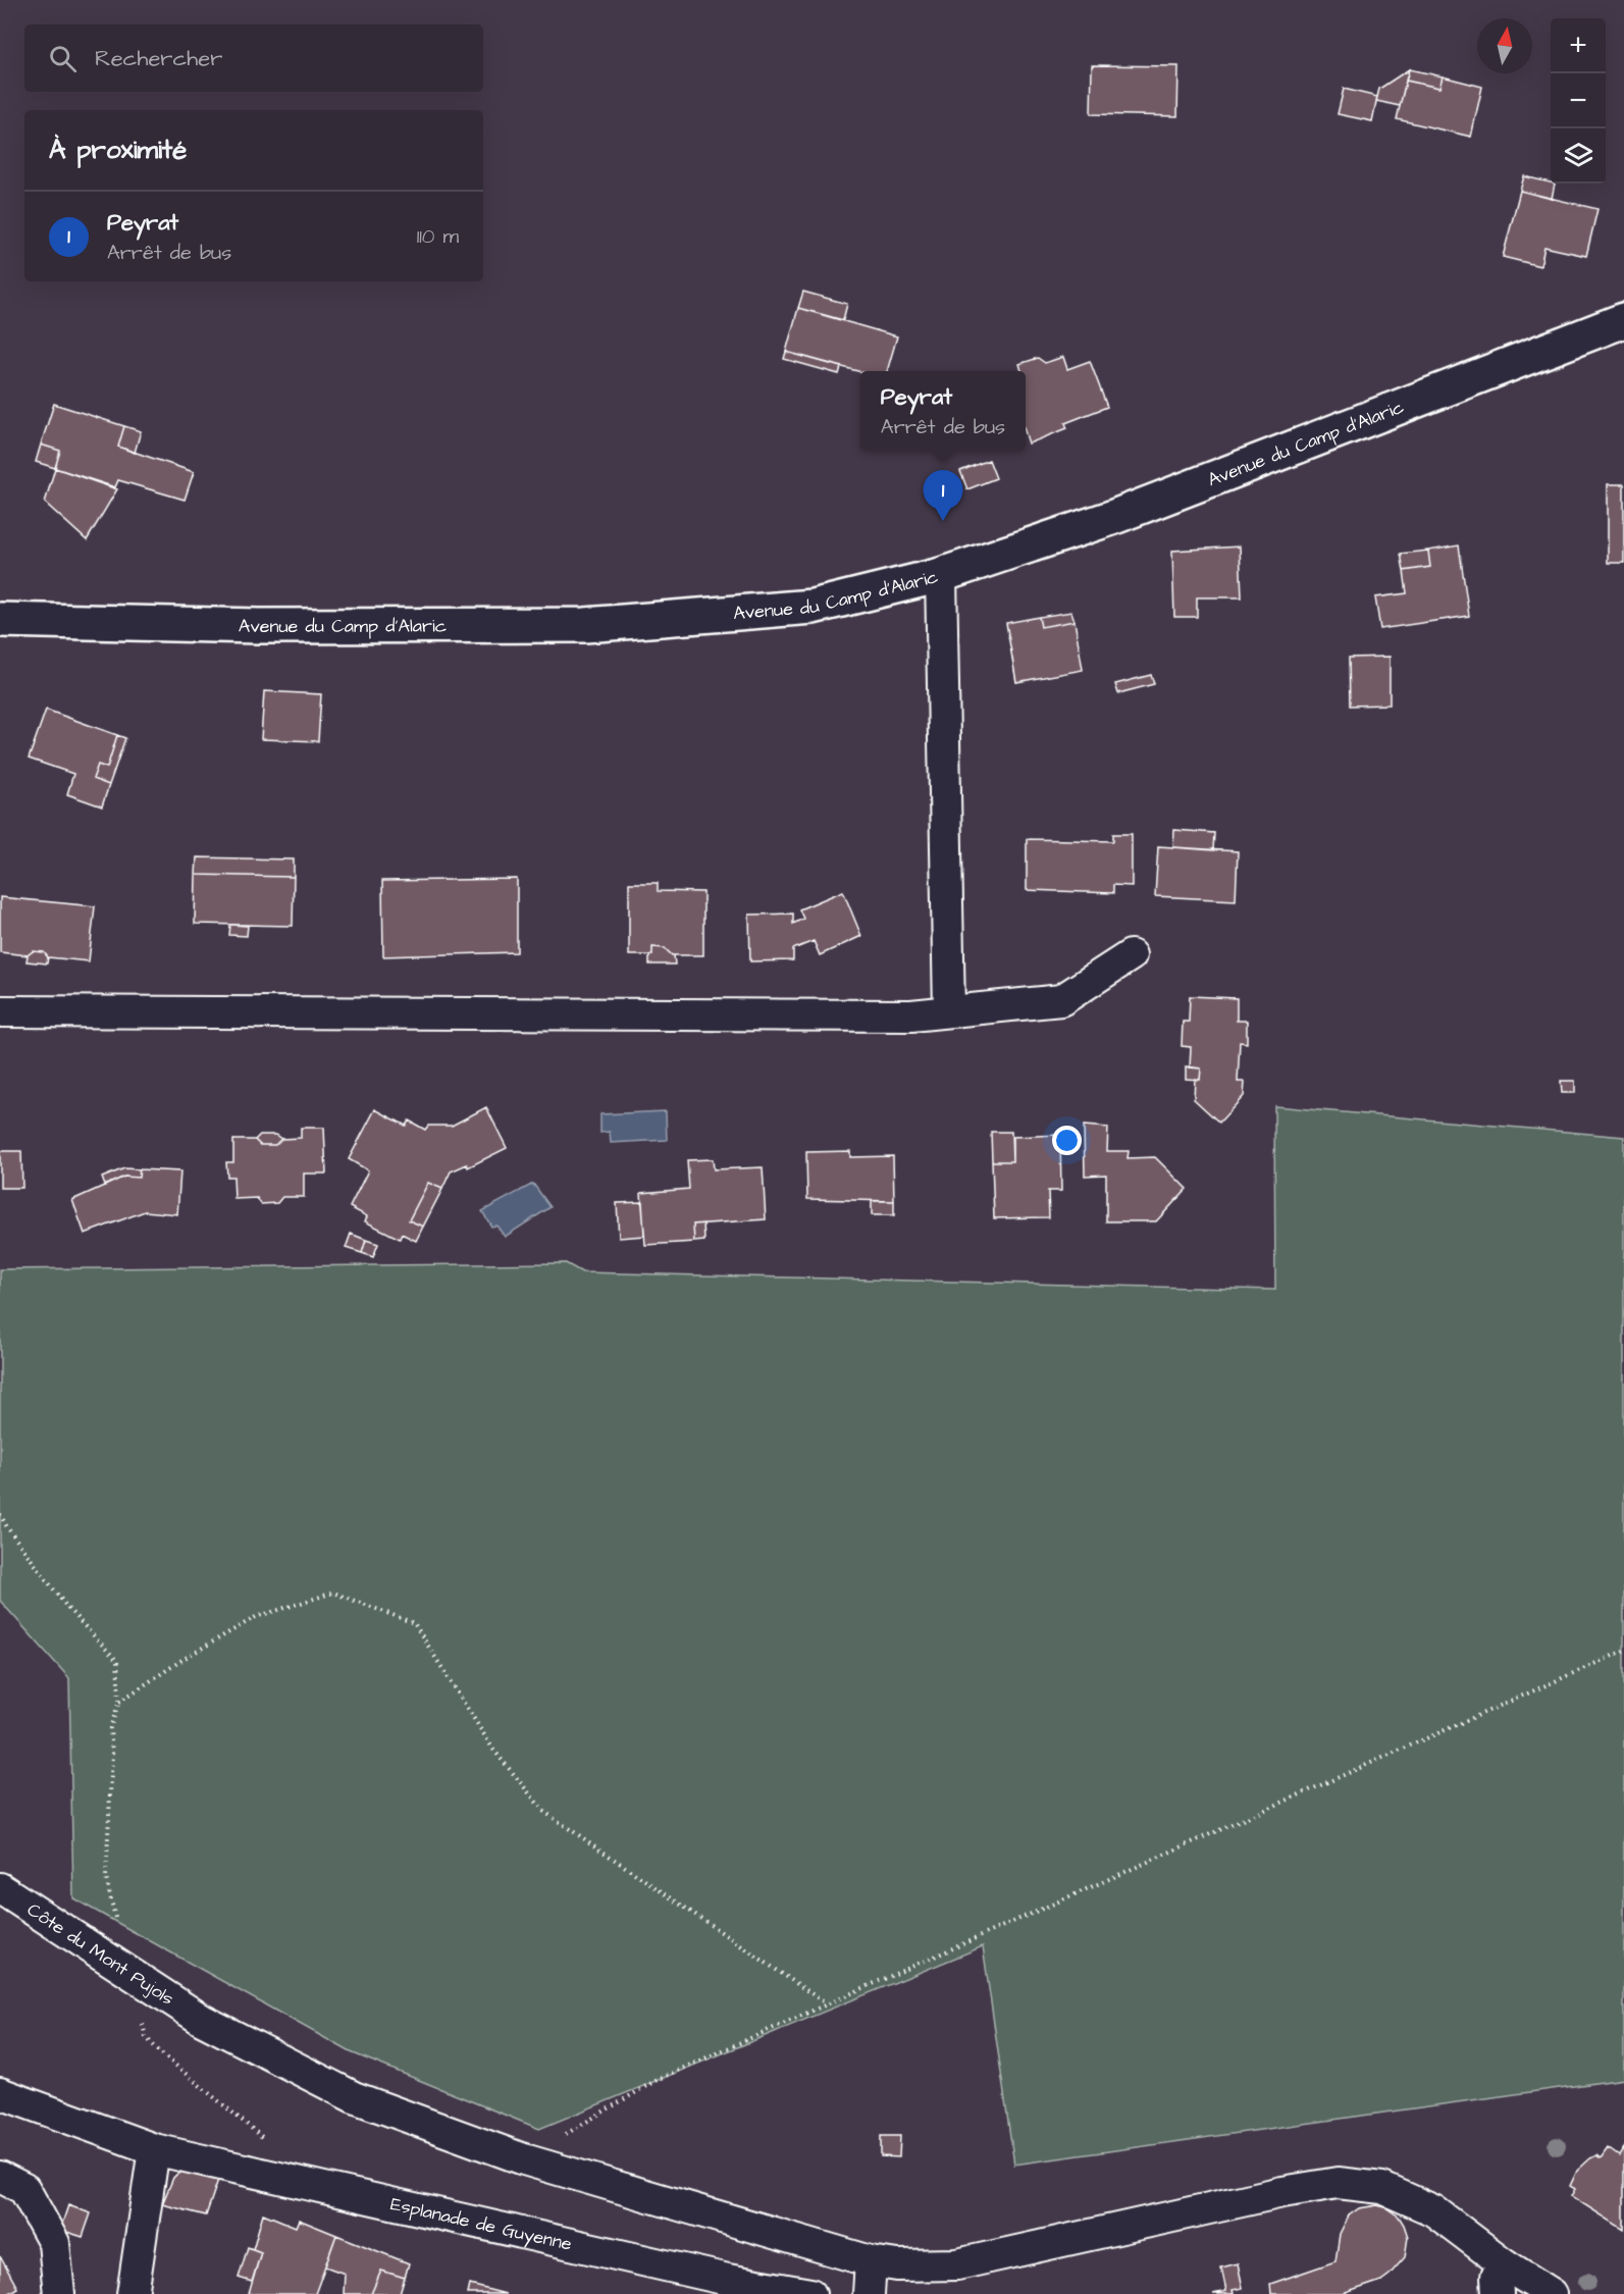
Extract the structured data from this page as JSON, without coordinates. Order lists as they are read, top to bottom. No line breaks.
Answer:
{"streets":{"main road":["Avenue du Camp d'Alaric"],"street":["Côte du Mont Pujols","Esplanade de Guyenne"]},"north":"top","page":{"map_buttons":["+","−"],"search":"Rechercher","heading":"À proximité","list":[{"mark":"1","name":"Peyrat","note":"Arrêt de bus","value":"110 m"}],"popup":["Peyrat","Arrêt de bus"],"pins":"1"}}
